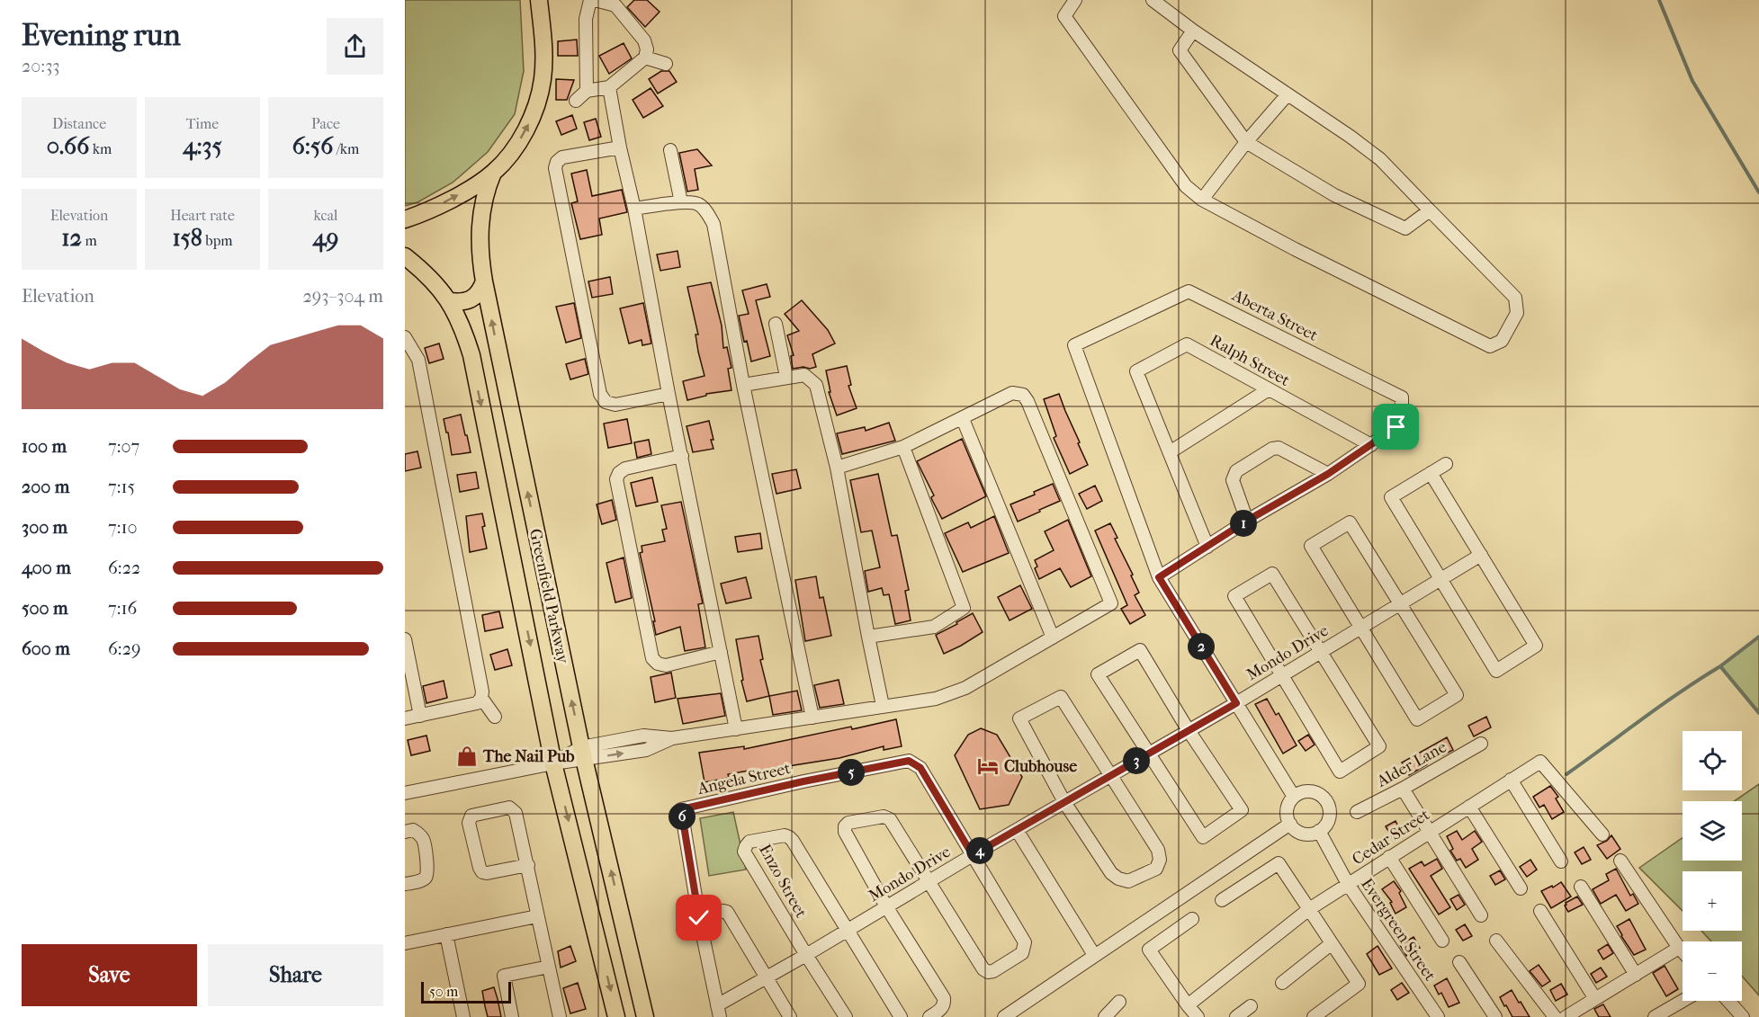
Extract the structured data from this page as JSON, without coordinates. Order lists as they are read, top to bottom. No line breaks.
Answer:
{"streets":{"main road":["Greenfield Parkway"],"street":["Aberta Street","Ralph Street","Mondo Drive","Alder Lane","Angela Street","Cedar Street","Enzo Street","Evergreen Street"]},"crossings":[["Aberta Street","Ralph Street"],["Aberta Street","Mondo Drive"],["Aberta Street","Evergreen Street"],["Mondo Drive","Angela Street"],["Mondo Drive","Enzo Street"],["Cedar Street","Evergreen Street"]],"places":{"shop":["The Nail Pub"],"hotel":["Clubhouse"]},"scale_bar":"50 m","page":{"heading":["Evening run","20:33"],"stats":[["Distance","0.66 km"],["Time","4:35"],["Pace","6:56 /km"],["Elevation","12 m"],["Heart rate","158 bpm"],["kcal","49"]],"chart":["Elevation","293–304 m"],"list":[{"name":"100 m","note":"7:07"},{"name":"200 m","note":"7:15"},{"name":"300 m","note":"7:10"},{"name":"400 m","note":"6:22"},{"name":"500 m","note":"7:16"},{"name":"600 m","note":"6:29"}],"pins":["1","2","3","5","6","4"],"map_buttons":["+","−"],"buttons":["Save","Share"],"scale":"50 m"}}
